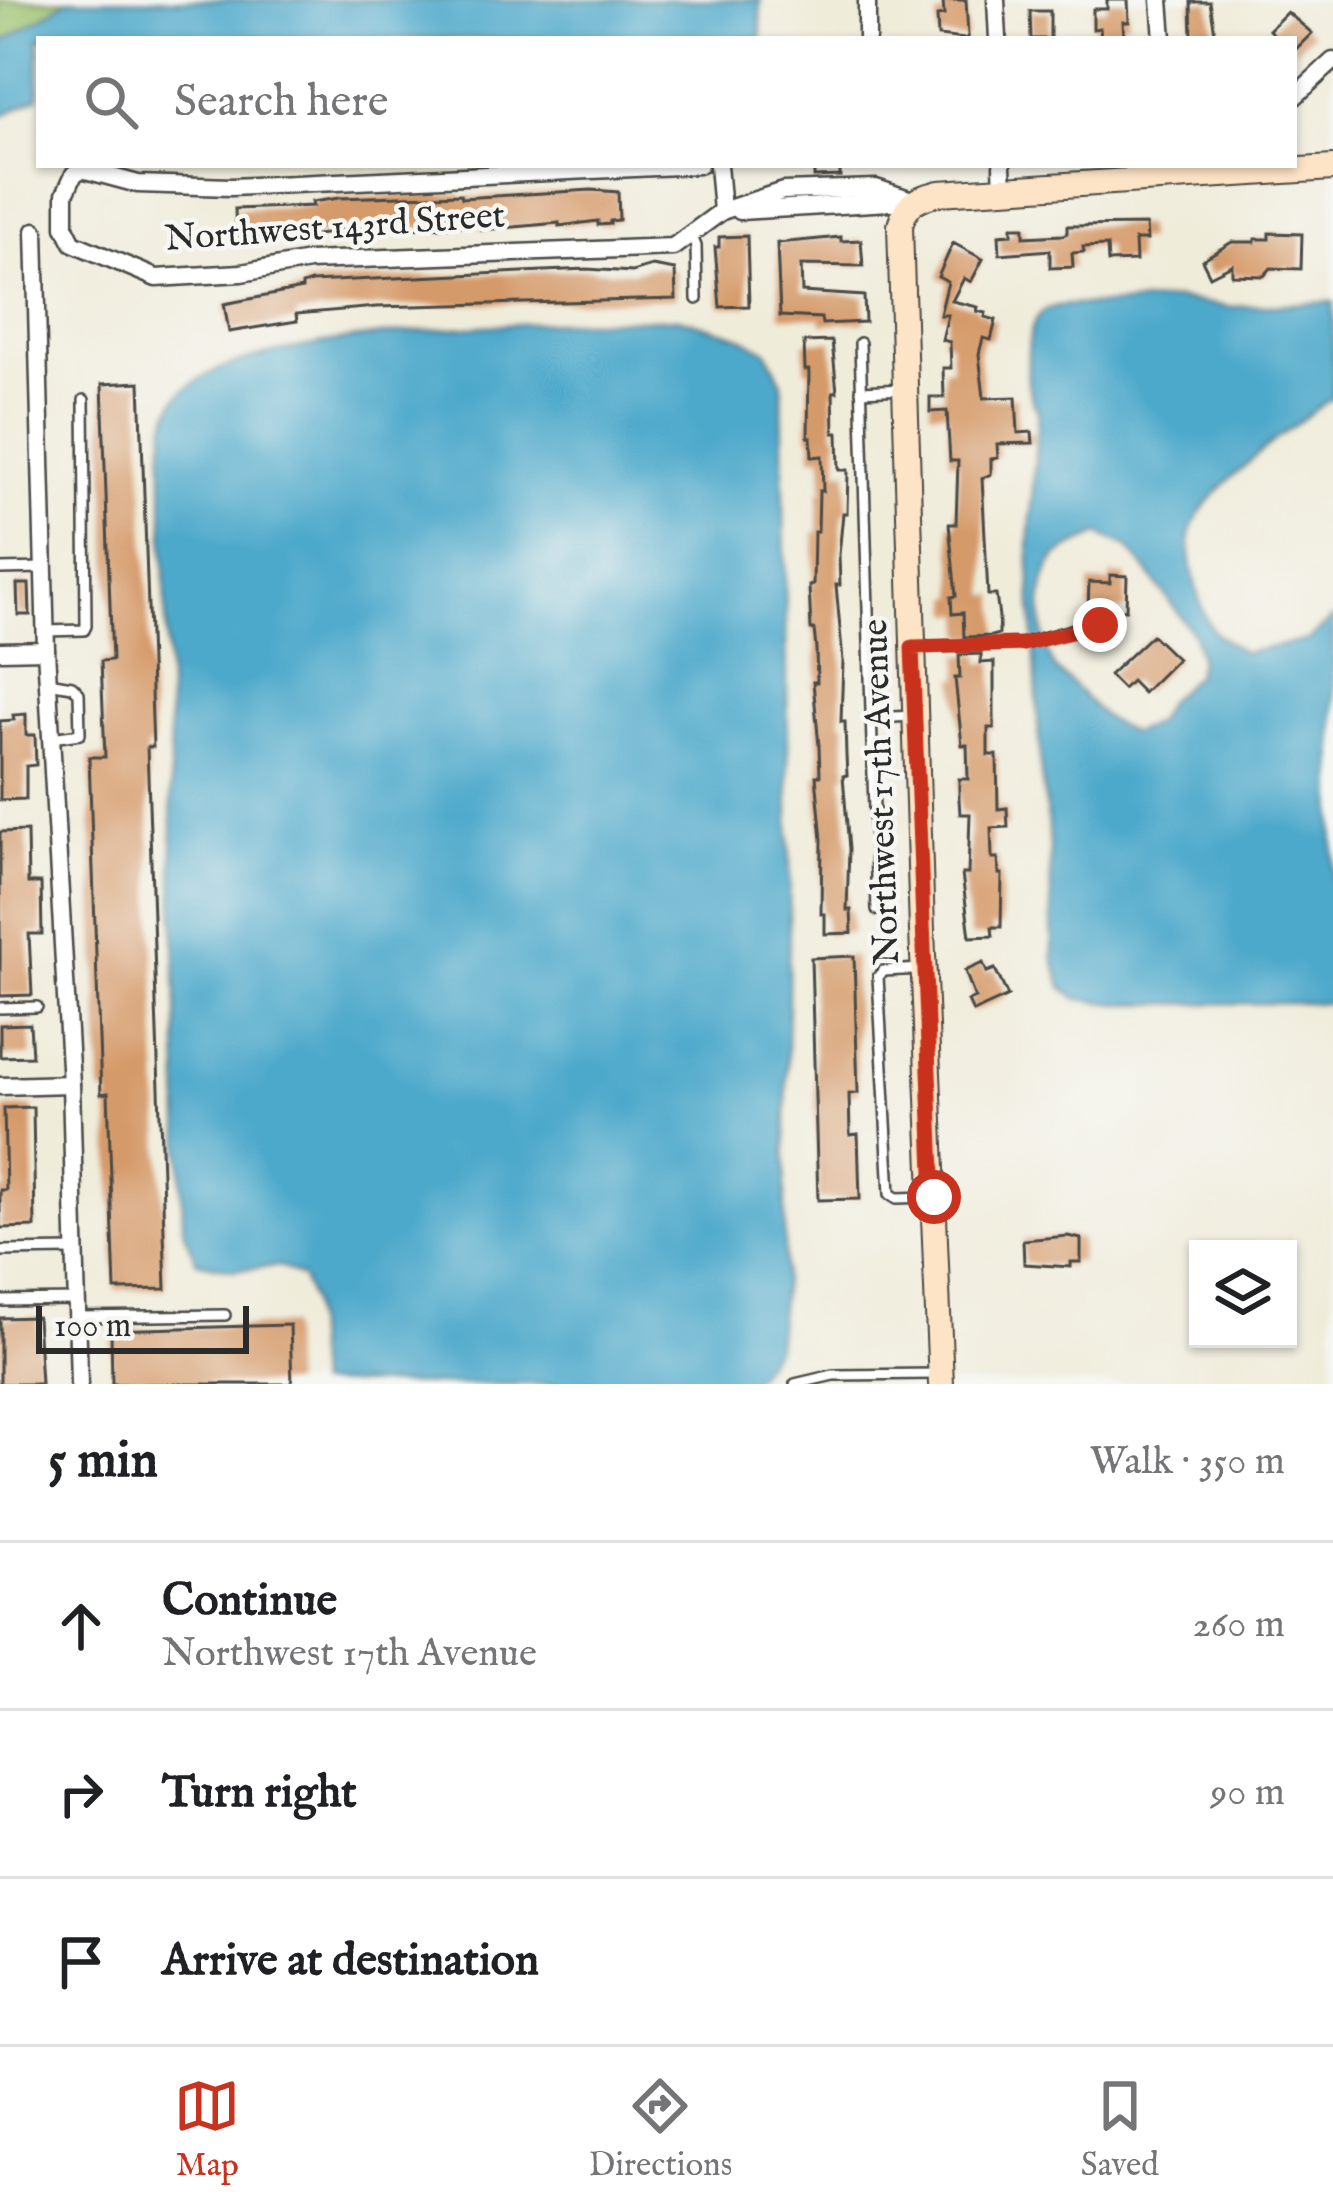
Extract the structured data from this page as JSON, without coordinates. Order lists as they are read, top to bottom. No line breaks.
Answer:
{"streets":{"street":["Northwest 143rd Street","Northwest 17th Avenue"]},"scale_bar":"100 m","page":{"search":"Search here","scale":"100 m","heading":["5 min","Walk · 350 m"],"list":[["Continue","Northwest 17th Avenue","260 m"],["Turn right","90 m"],"Arrive at destination"],"nav":["Map","Directions","Saved"]}}
